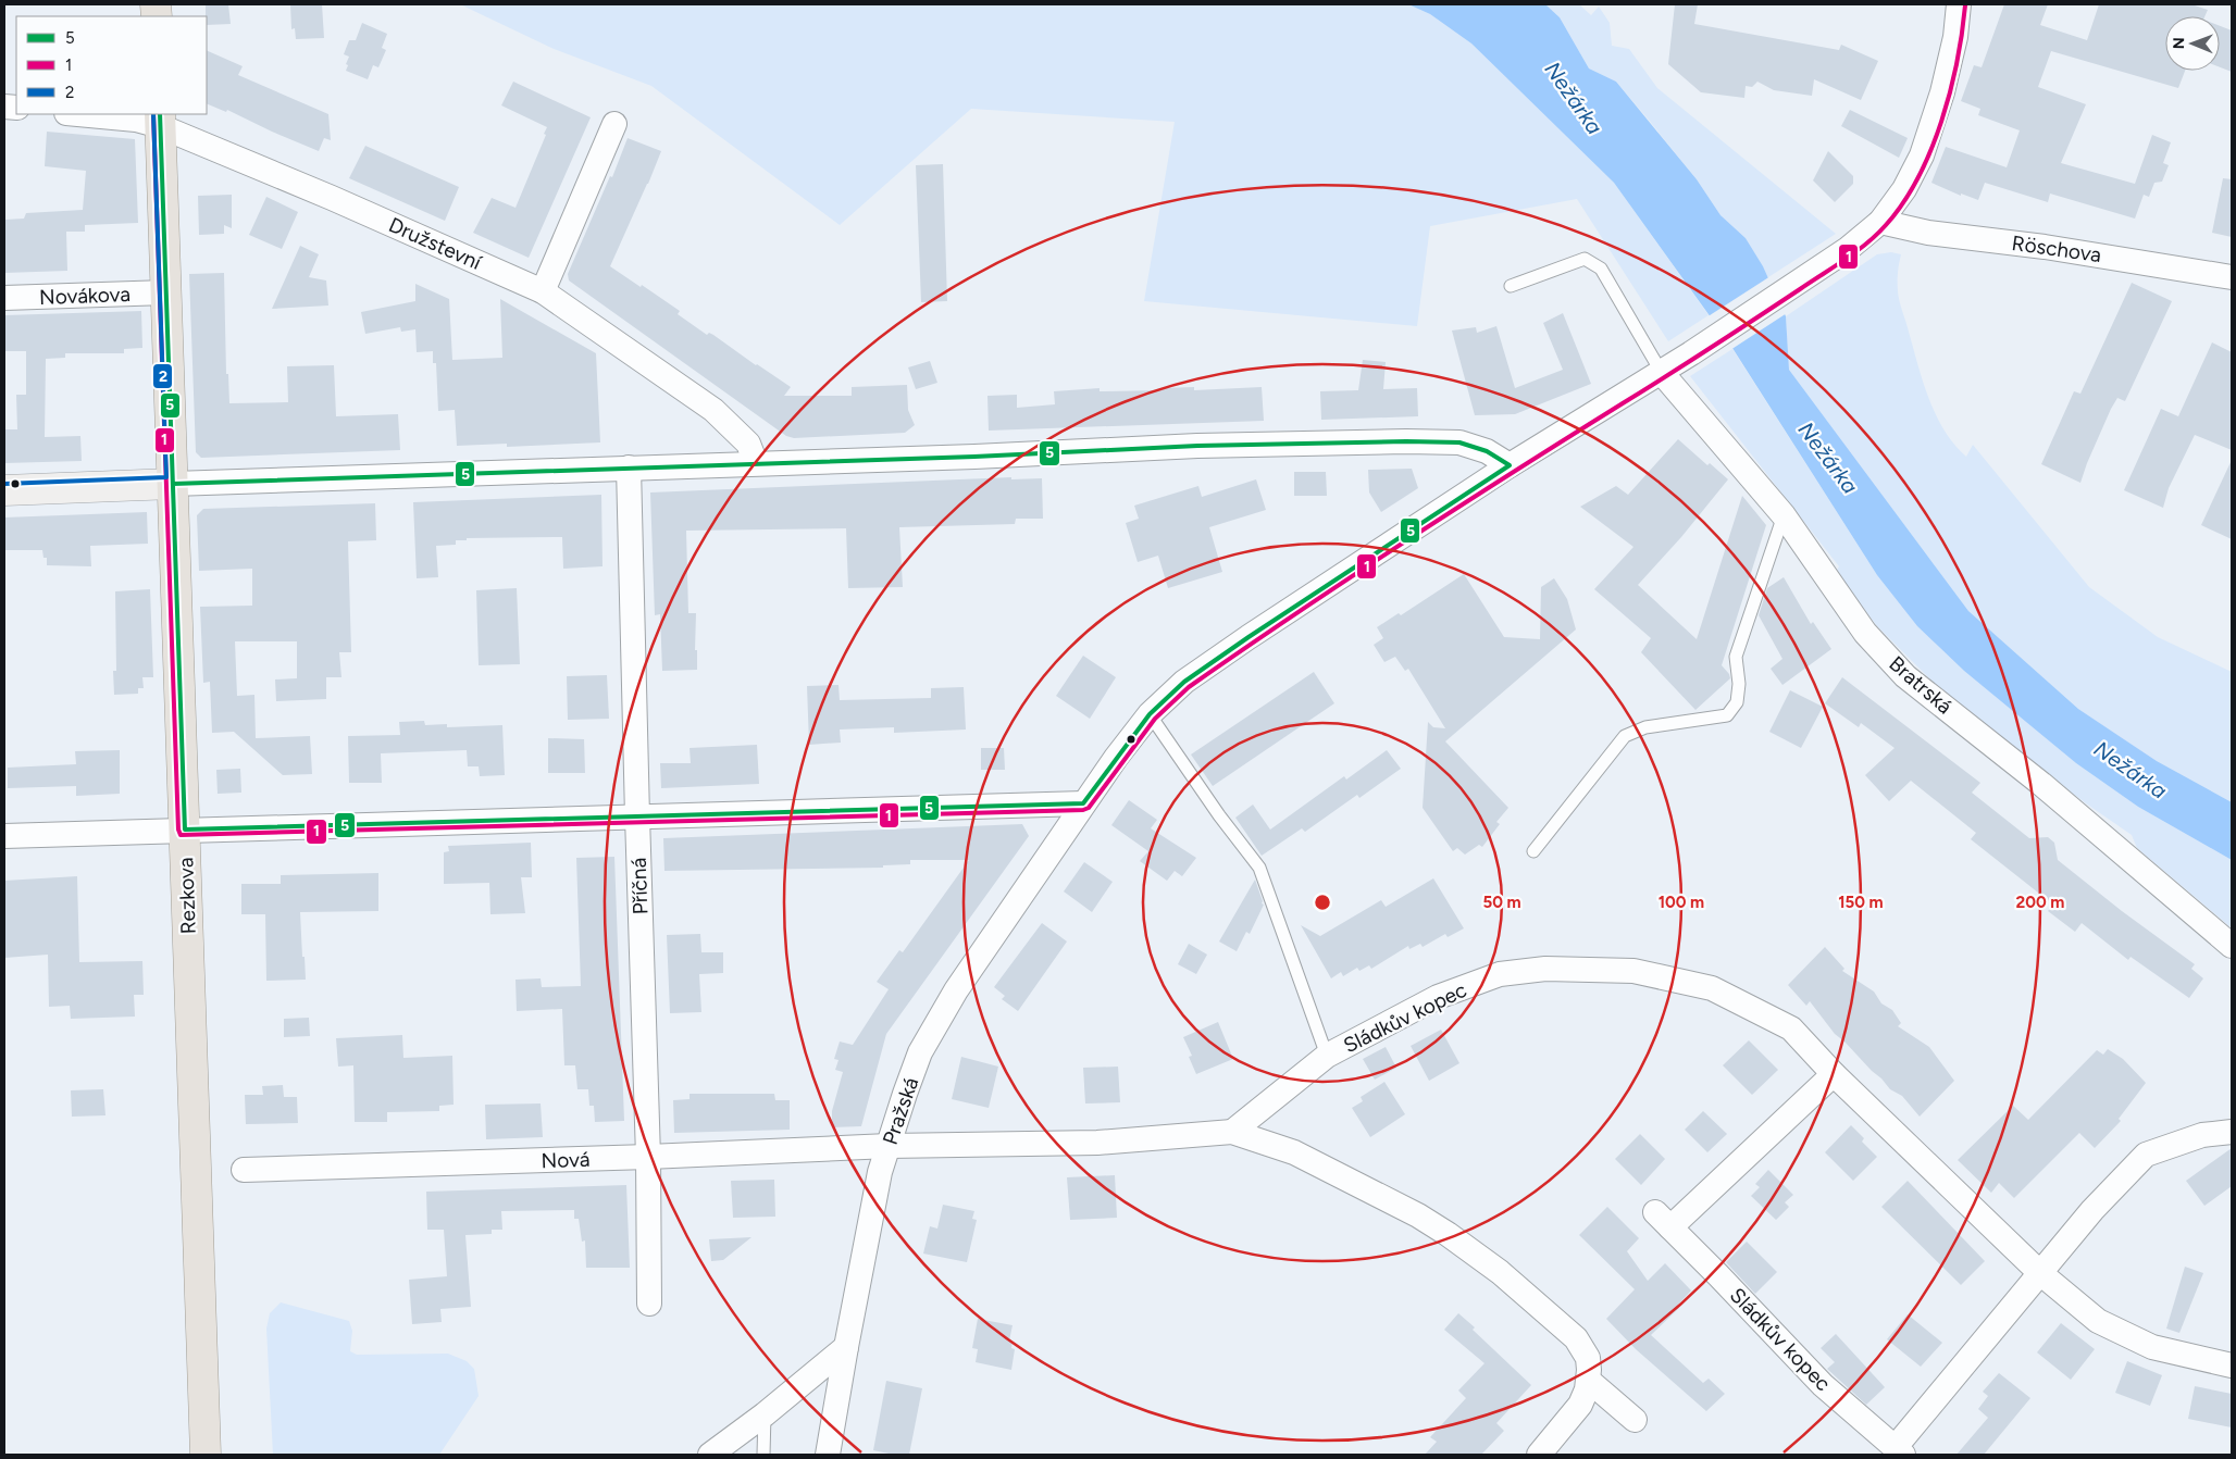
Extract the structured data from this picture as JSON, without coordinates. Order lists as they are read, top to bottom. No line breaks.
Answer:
{"streets":{"main road":["Rezkova"],"street":["Družstevní","Röschova","Novákova","Bratrská","Příčná","Sládkův kopec","Pražská","Nová"]},"crossings":[["Družstevní","Rezkova"],["Röschova","Pražská"],["Novákova","Rezkova"],["Bratrská","Pražská"],["Příčná","Nová"],["Pražská","Nová"]],"water":["Nežárka"],"lines":["transit line 1","transit line 5","transit line 2"],"legend":["5","1","2"],"north":"left","rings":["50 m","100 m","150 m","200 m"]}
